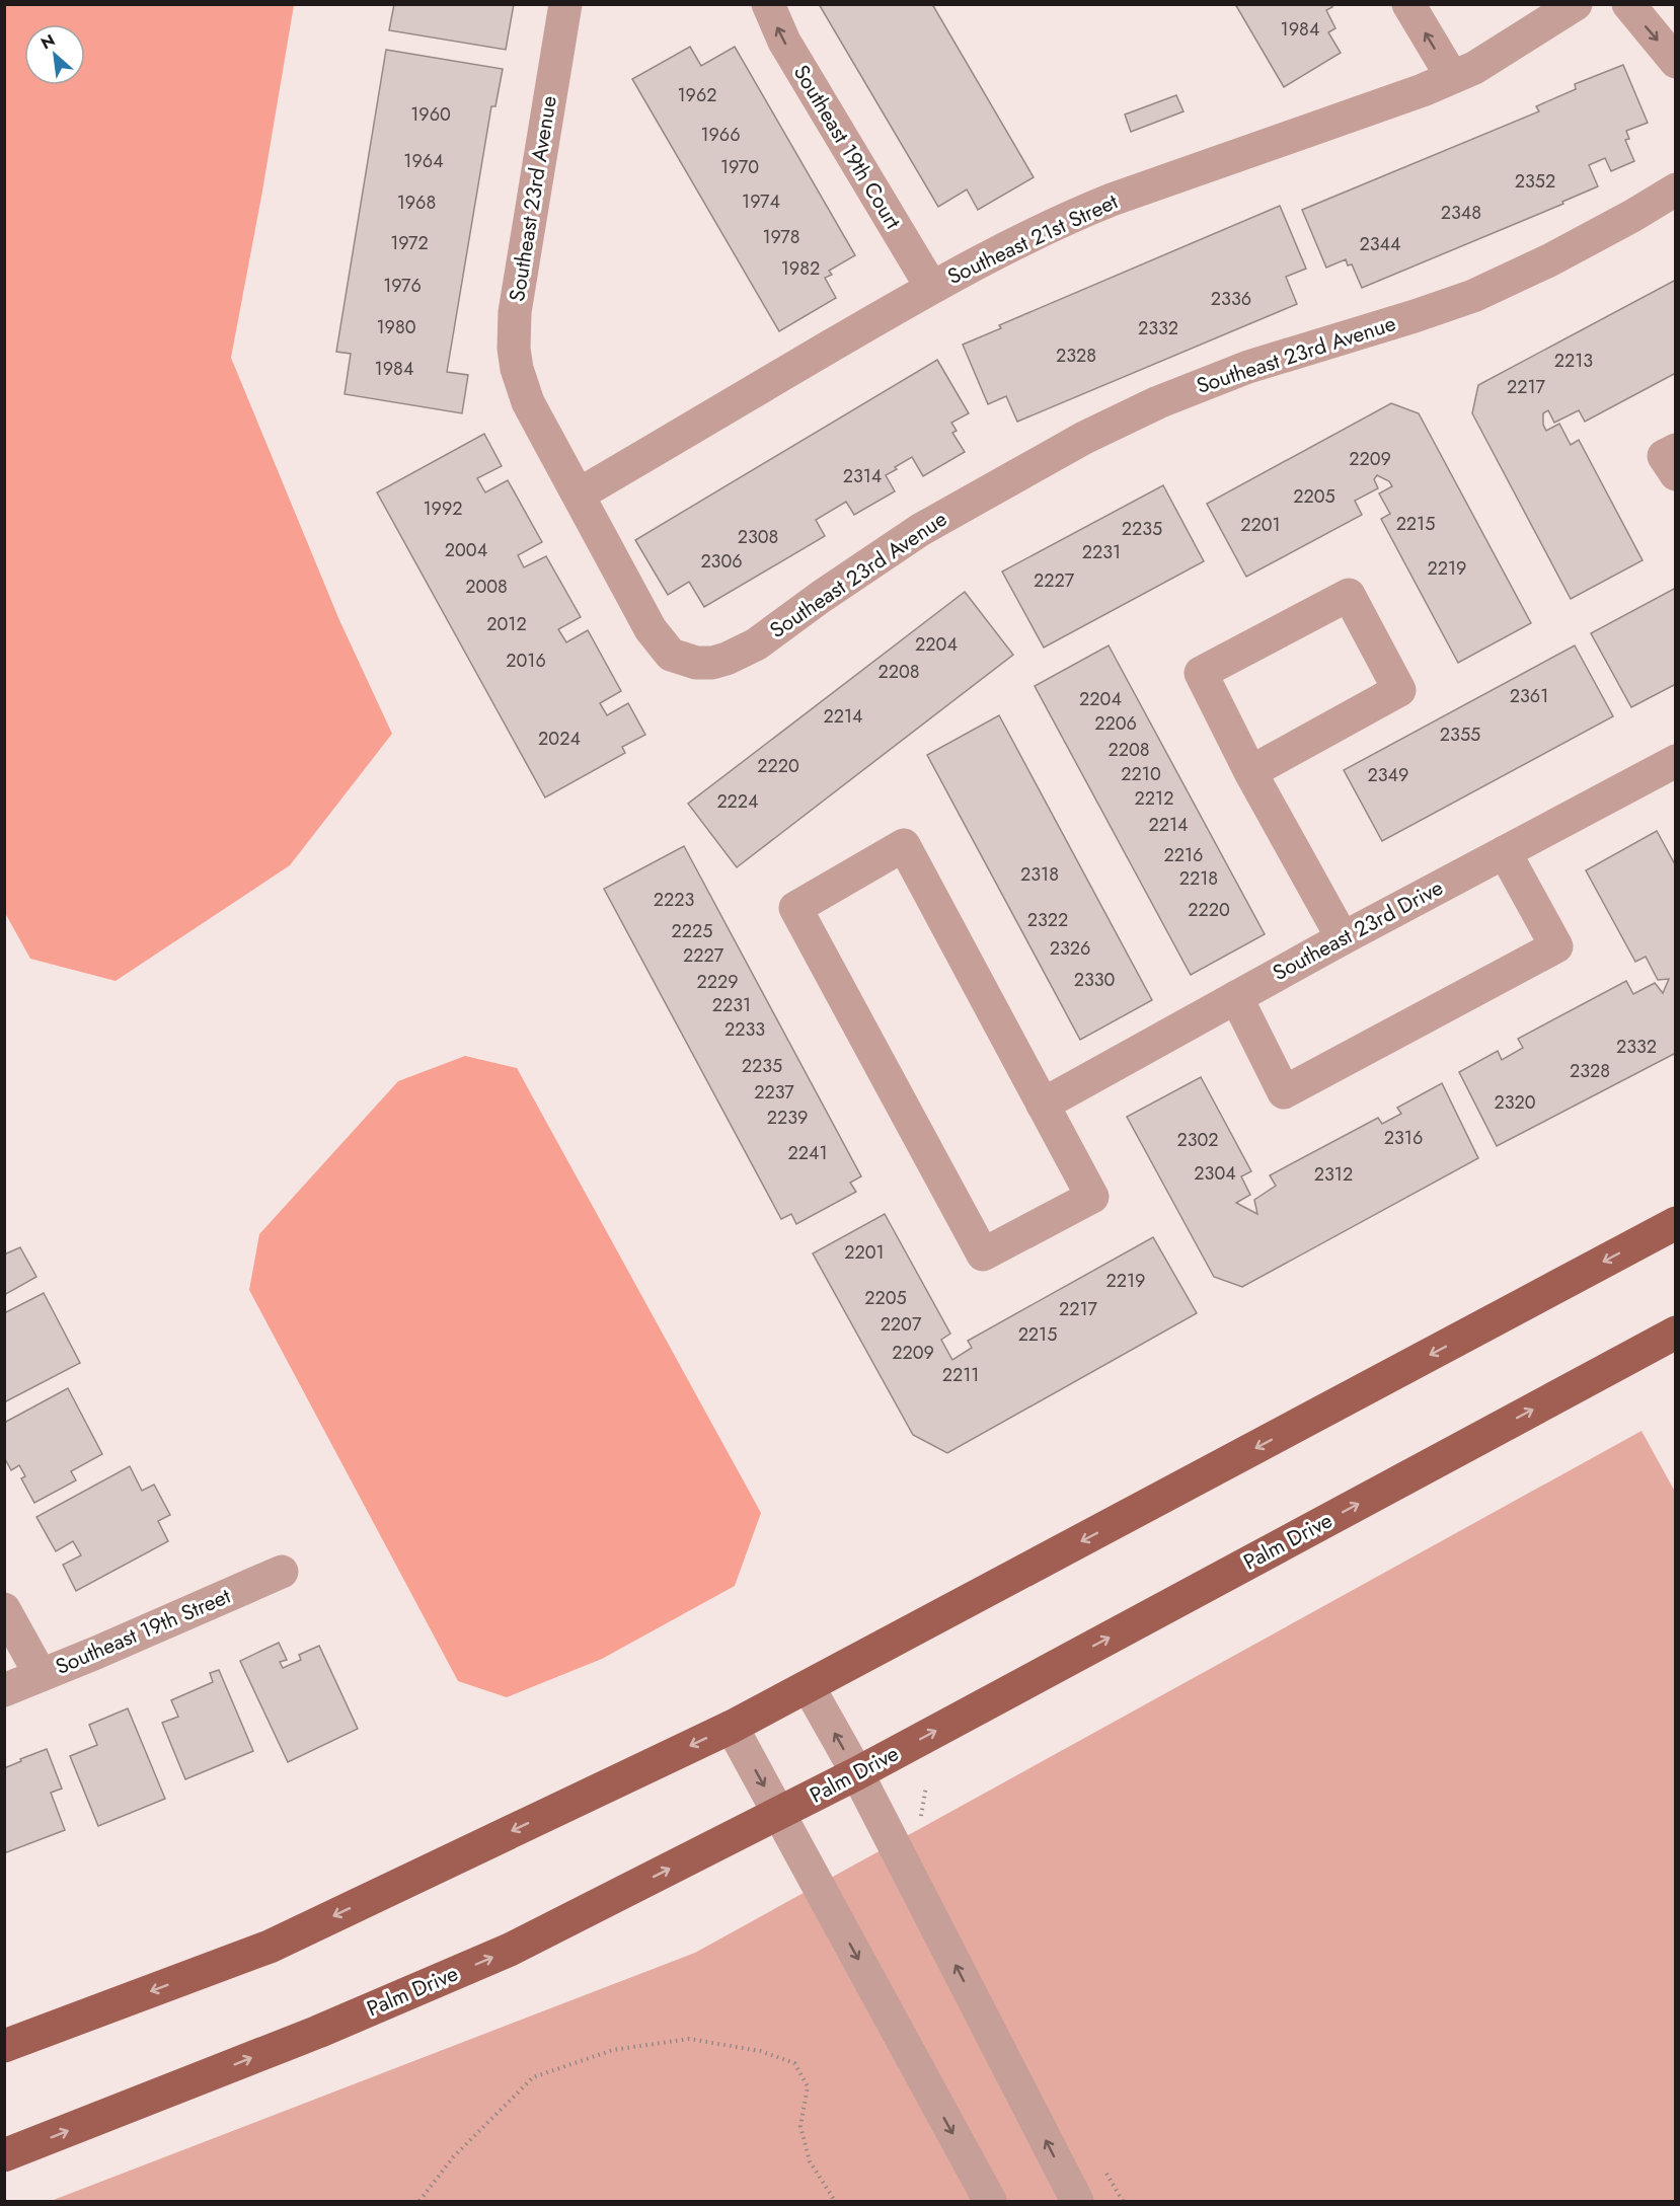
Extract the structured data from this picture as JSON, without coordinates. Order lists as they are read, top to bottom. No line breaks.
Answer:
{"streets":{"main road":["Palm Drive"],"street":["Southeast 19th Court","Southeast 23rd Avenue","Southeast 21st Street","Southeast 23rd Drive","Southeast 19th Street"]},"crossings":[["Southeast 19th Court","Southeast 21st Street"],["Southeast 23rd Avenue","Southeast 21st Street"]],"one_way":["Southeast 19th Court"],"house_numbers":["1984","1962","1960","1966","1964","1970","2352","1974","1968","2348","1978","1972","2344","1982","1976","2336","1980","2332","2328","2213","1984","2217","2209","2314","2205","1992","2215","2201","2235","2308","2004","2231","2306","2219","2227","2008","2012","2204","2016","2208","2361","2204","2214","2206","2355","2024","2208","2220","2210","2349","2212","2224","2214","2216","2318","2218","2223","2220","2322","2225","2326","2227","2330","2229","2231","2233","2332","2235","2328","2237","2320","2239","2316","2302","2241","2304","2312","2201","2219","2205","2217","2207","2215","2209","2211"],"north":"top left"}
